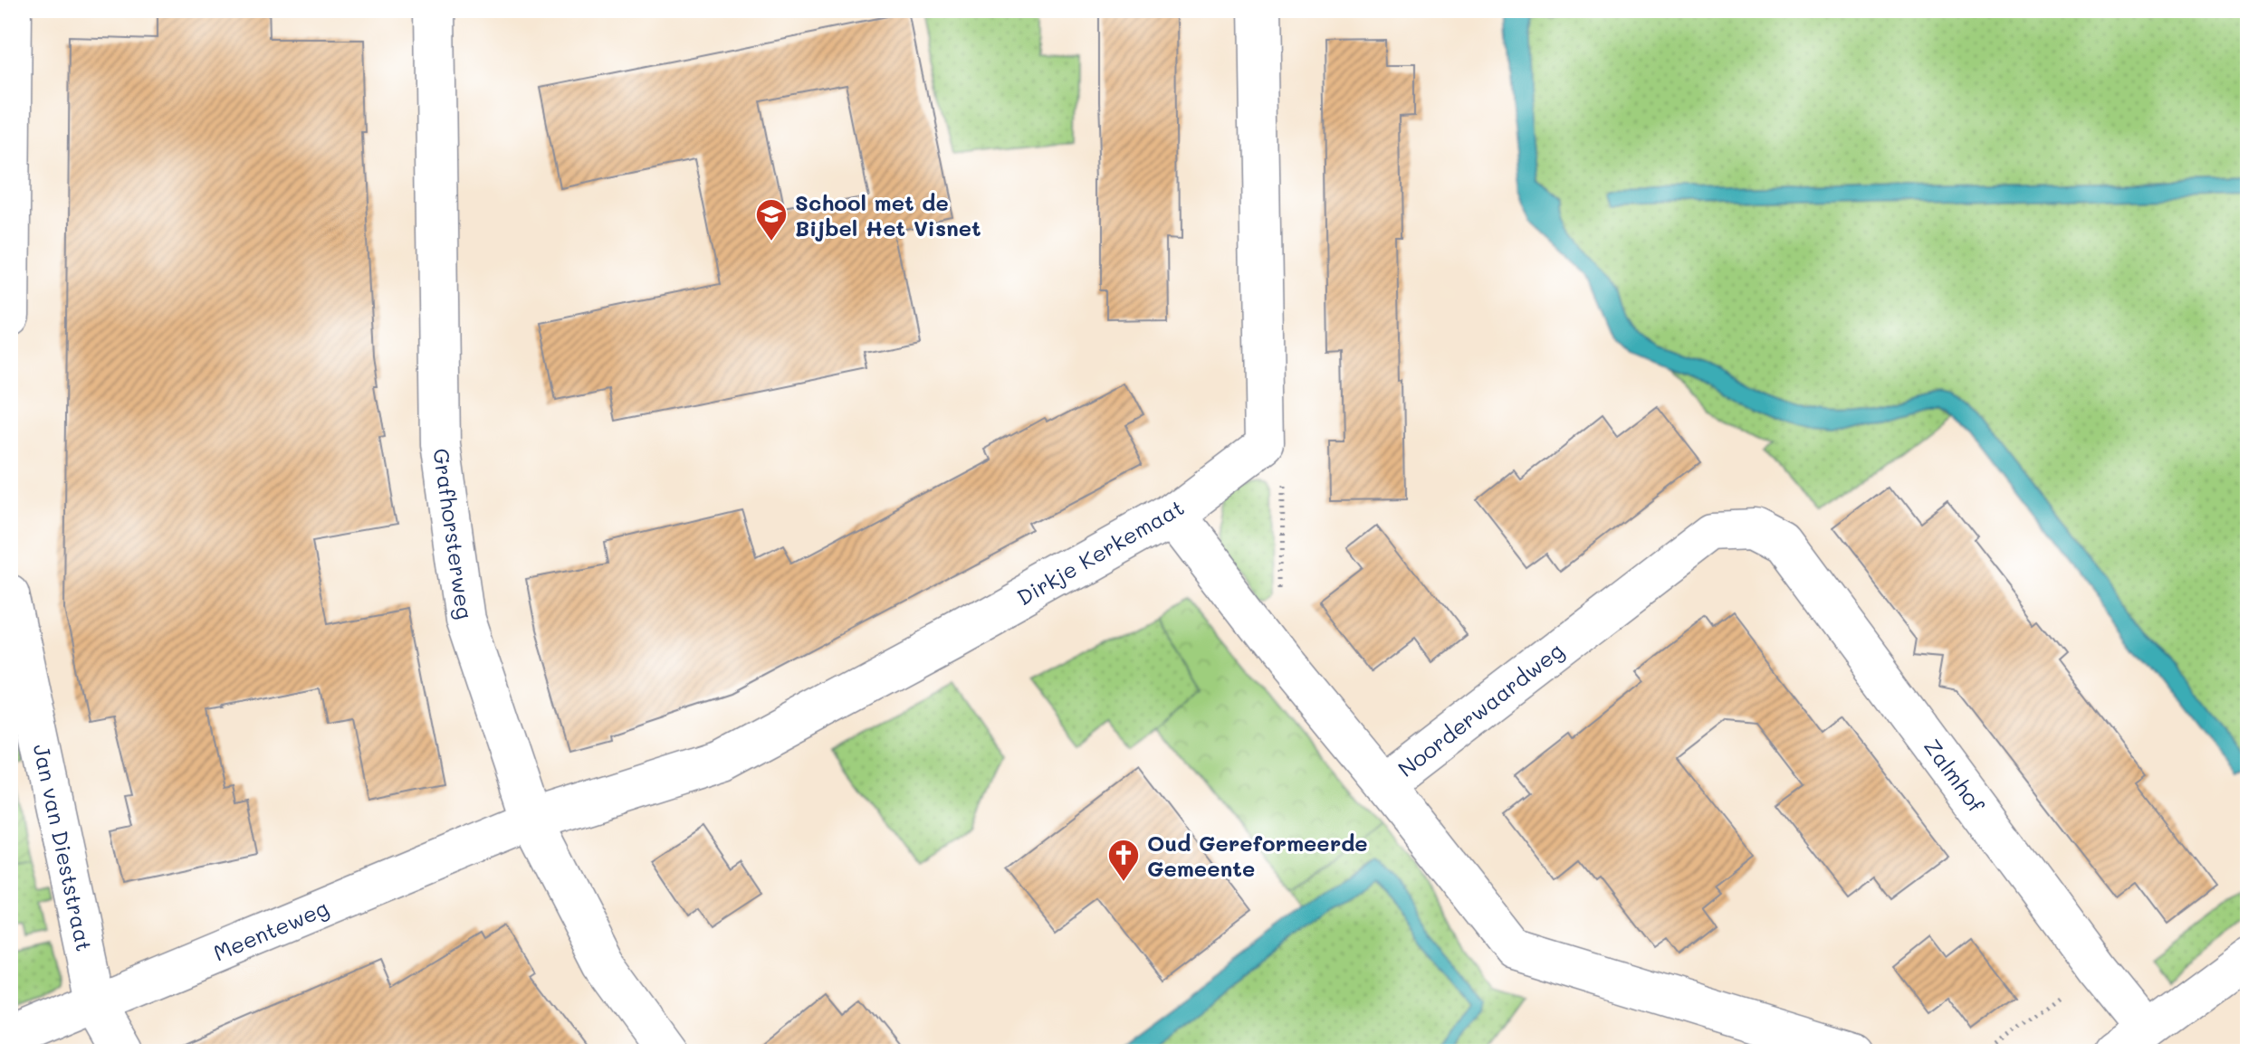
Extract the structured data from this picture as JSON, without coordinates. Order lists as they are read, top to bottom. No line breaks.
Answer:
{"streets":{"street":["Grafhorsterweg","Dirkje Kerkemaat","Noorderwaardweg","Zalmhof","Jan van Dieststraat","Meenteweg"]},"crossings":[["Grafhorsterweg","Dirkje Kerkemaat"],["Grafhorsterweg","Meenteweg"],["Dirkje Kerkemaat","Noorderwaardweg"],["Dirkje Kerkemaat","Meenteweg"],["Noorderwaardweg","Zalmhof"],["Jan van Dieststraat","Meenteweg"]],"places":{"school or university":["School met de Bijbel Het Visnet"],"church":["Oud Gereformeerde Gemeente"]}}
